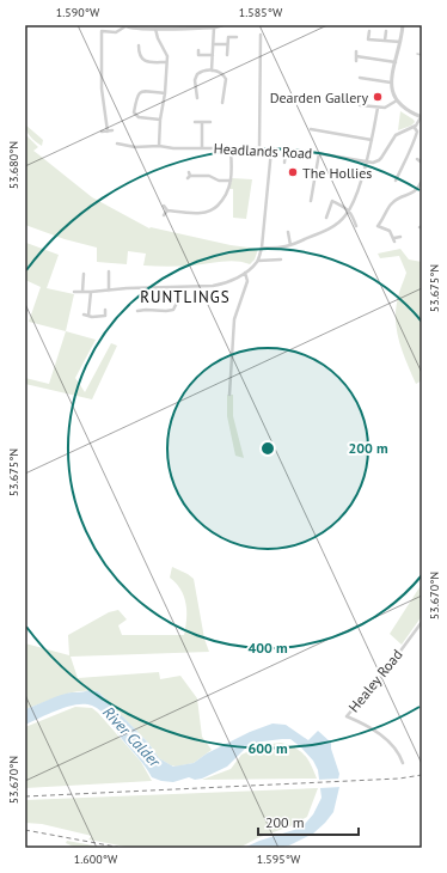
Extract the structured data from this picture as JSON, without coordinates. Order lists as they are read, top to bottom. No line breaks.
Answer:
{"streets":{"street":["Headlands Road","Healey Road"]},"districts":["RUNTLINGS"],"water":["River Calder"],"places":["Dearden Gallery","The Hollies"],"scale_bar":"200 m","coordinates":["1.590°W","1.585°W","53.680°N","53.675°N","53.670°N","1.600°W","1.595°W"],"rings":["200 m","400 m","600 m"]}
